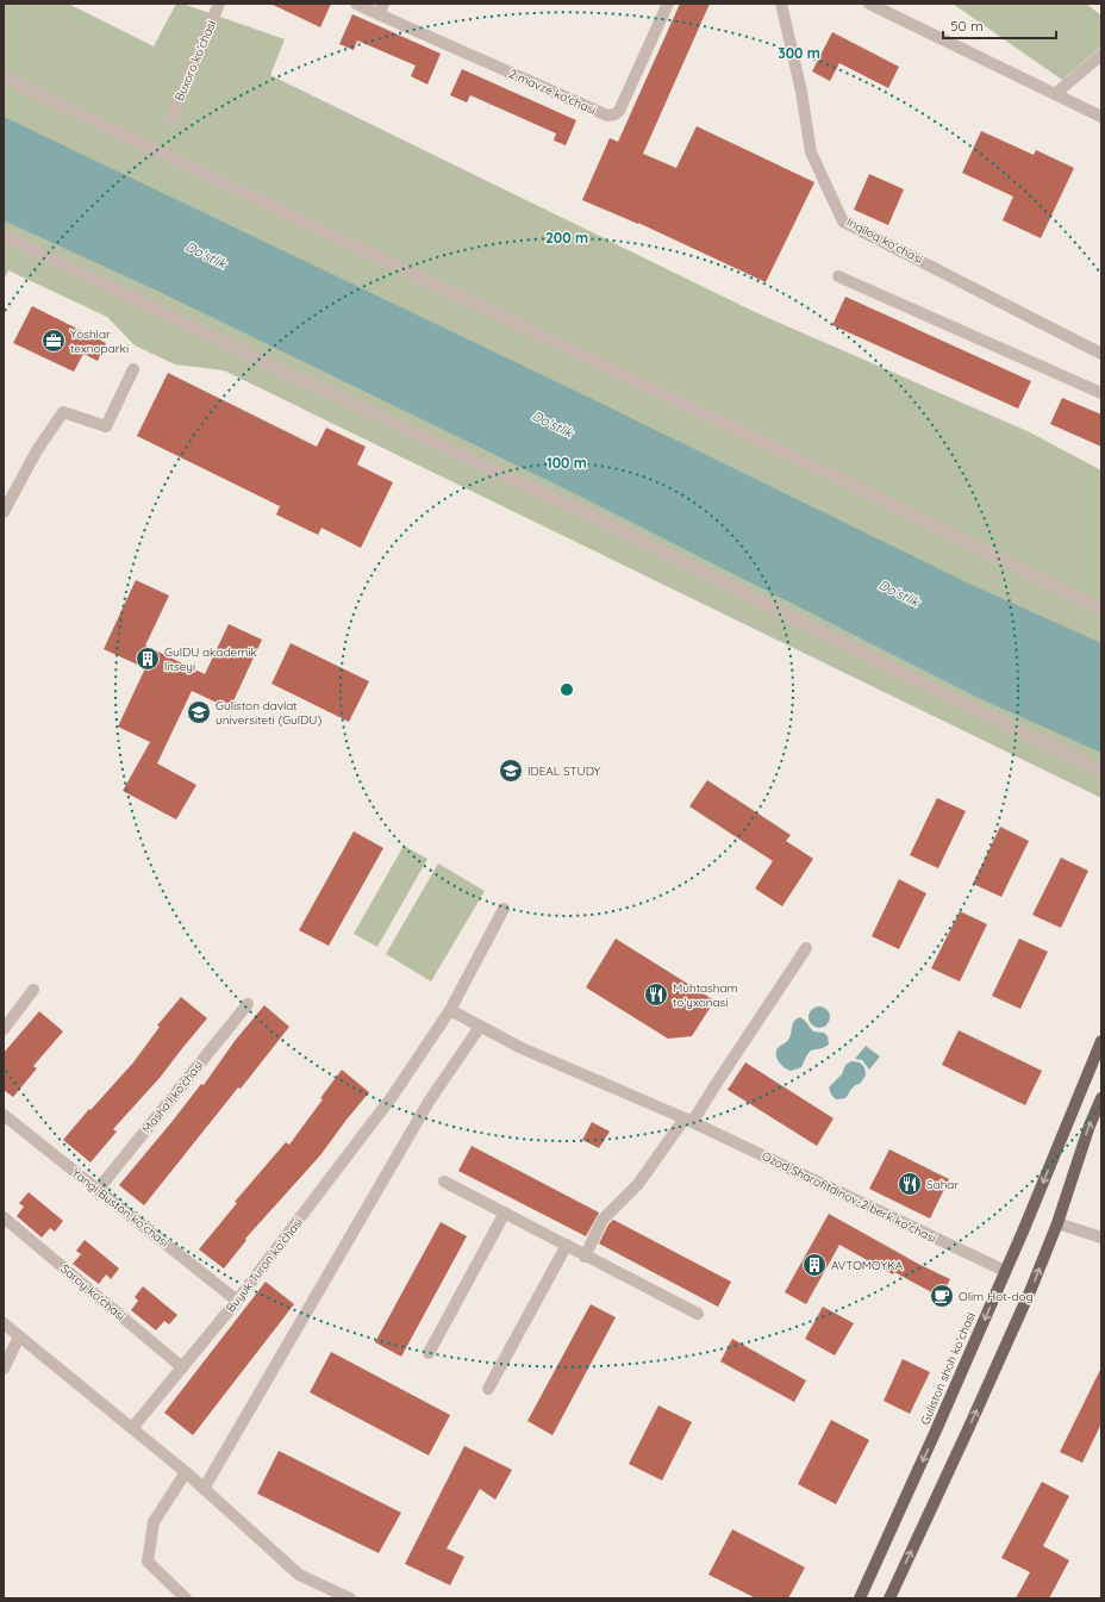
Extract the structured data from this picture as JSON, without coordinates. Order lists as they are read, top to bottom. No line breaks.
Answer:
{"streets":{"main road":["Guliston shoh ko'chasi"],"street":["Buxoro ko'chasi","2 mavze ko'chasi","Inqiloq ko'chasi","Masha'l ko'chasi","Ozod Sharofitdinov-2 berk ko'chasi","Yangi Buston ko'chasi","Buyuk Turon ko'chasi","Saroy ko'chasi"]},"crossings":[["Masha'l ko'chasi","Yangi Buston ko'chasi"],["Ozod Sharofitdinov-2 berk ko'chasi","Buyuk Turon ko'chasi"],["Ozod Sharofitdinov-2 berk ko'chasi","Guliston shoh ko'chasi"],["Yangi Buston ko'chasi","Buyuk Turon ko'chasi"],["Buyuk Turon ko'chasi","Saroy ko'chasi"]],"water":["Do'stlik"],"places":{"office":["Yoshlar texnoparki"],"building":["GulDU akademik litseyi","AVTOMOYKA"],"school or university":["Guliston davlat universiteti (GulDU)","IDEAL STUDY"],"restaurant":["Muhtasham to'yxonasi","Sahar"],"cafe":["Olim Hot-dog"]},"scale_bar":"50 m","rings":["300 m","200 m","100 m"]}
